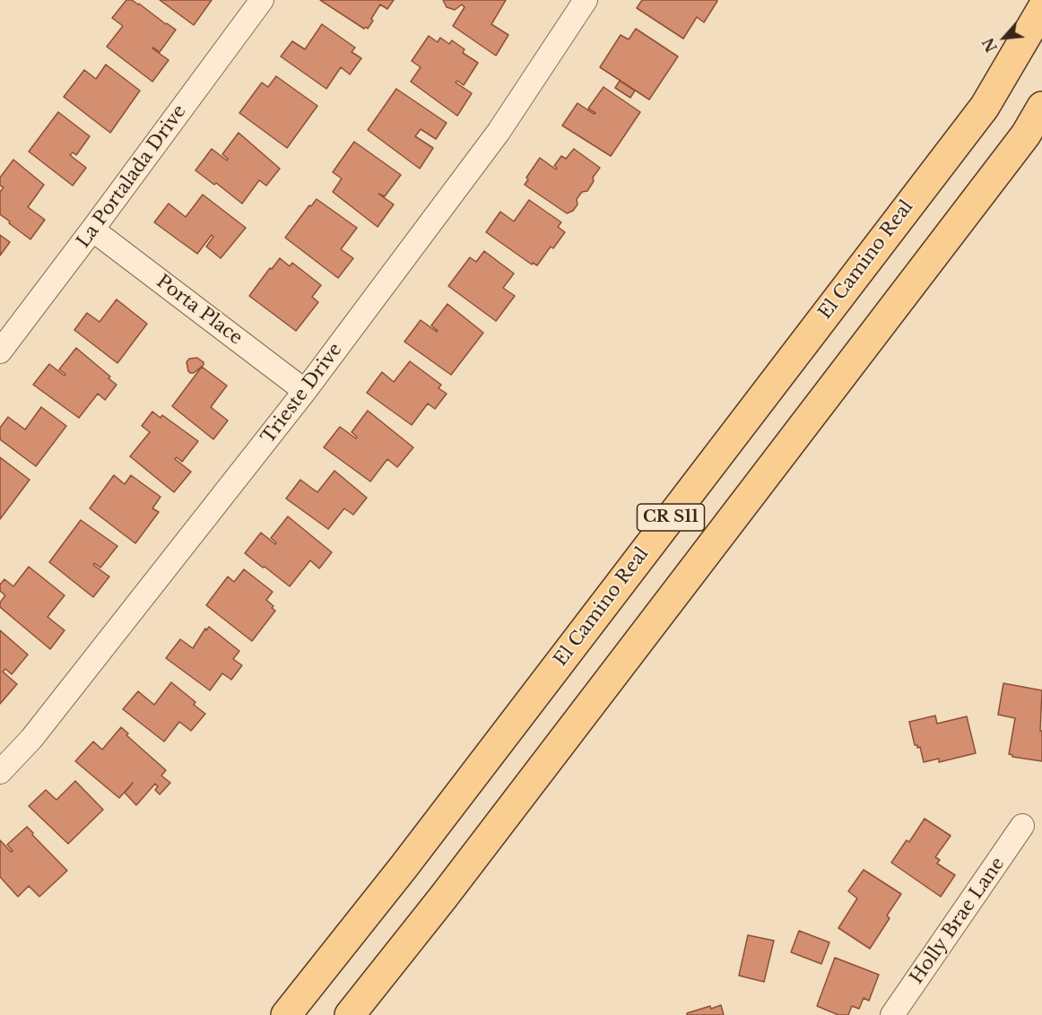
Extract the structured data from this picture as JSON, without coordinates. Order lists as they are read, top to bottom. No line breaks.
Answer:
{"streets":{"main road":["El Camino Real","CR S11"],"street":["La Portalada Drive","Porta Place","Trieste Drive","Holly Brae Lane"]},"crossings":[["La Portalada Drive","Porta Place"],["Porta Place","Trieste Drive"]],"north":"bottom left"}
